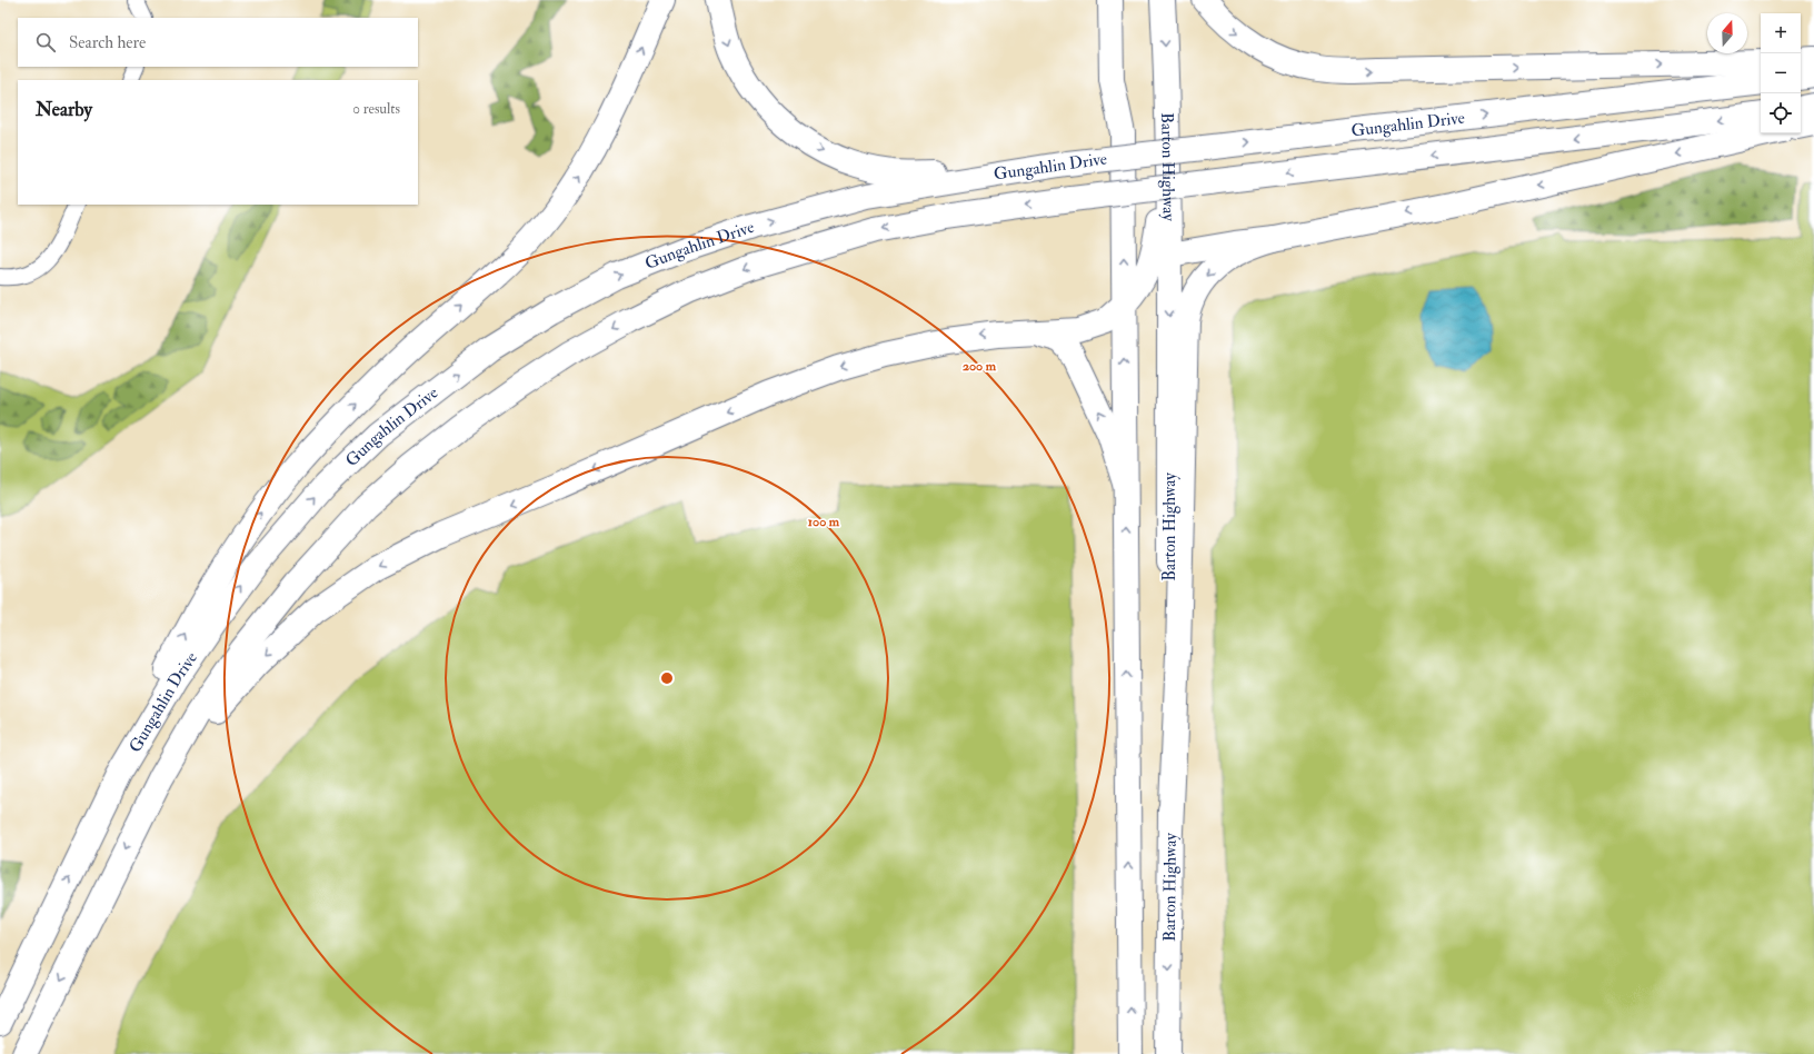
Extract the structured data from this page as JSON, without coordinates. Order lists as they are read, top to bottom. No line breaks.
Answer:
{"streets":{"highway":["Gungahlin Drive","Barton Highway"]},"north":"top","page":{"map_buttons":["+","−"],"search":"Search here","heading":["Nearby","0 results"]},"rings":["200 m","100 m"]}
